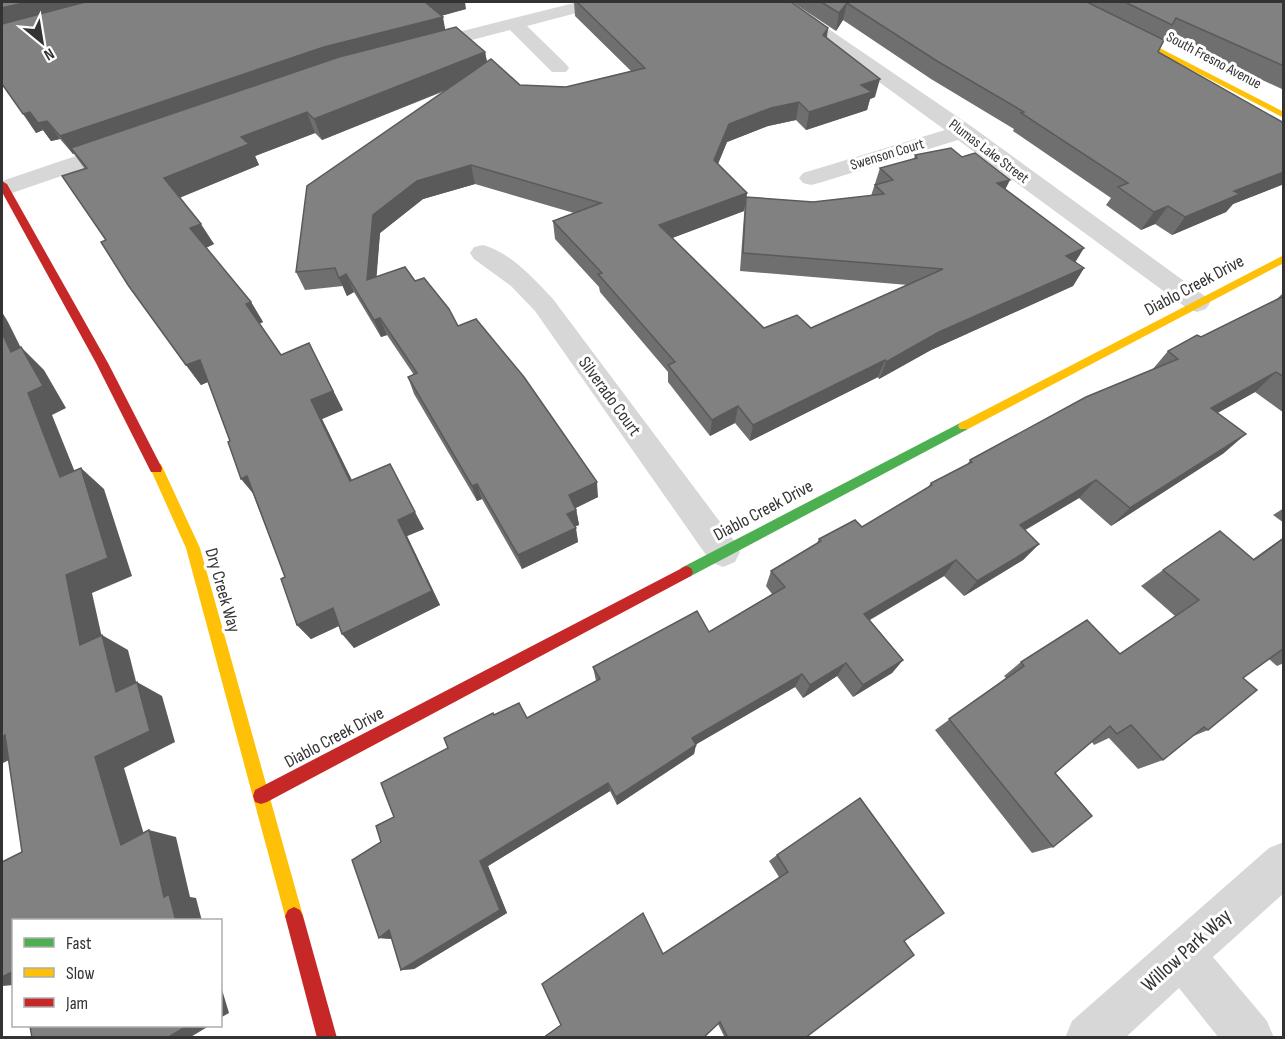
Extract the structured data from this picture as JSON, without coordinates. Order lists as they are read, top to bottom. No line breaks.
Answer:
{"streets":{"street":["South Fresno Avenue","Plumas Lake Street","Swenson Court","Diablo Creek Drive","Silverado Court","Dry Creek Way","Willow Park Way"]},"crossings":[["Plumas Lake Street","Swenson Court"],["Plumas Lake Street","Diablo Creek Drive"],["Diablo Creek Drive","Silverado Court"],["Diablo Creek Drive","Dry Creek Way"]],"legend":["Fast","Slow","Jam"],"north":"bottom right"}
